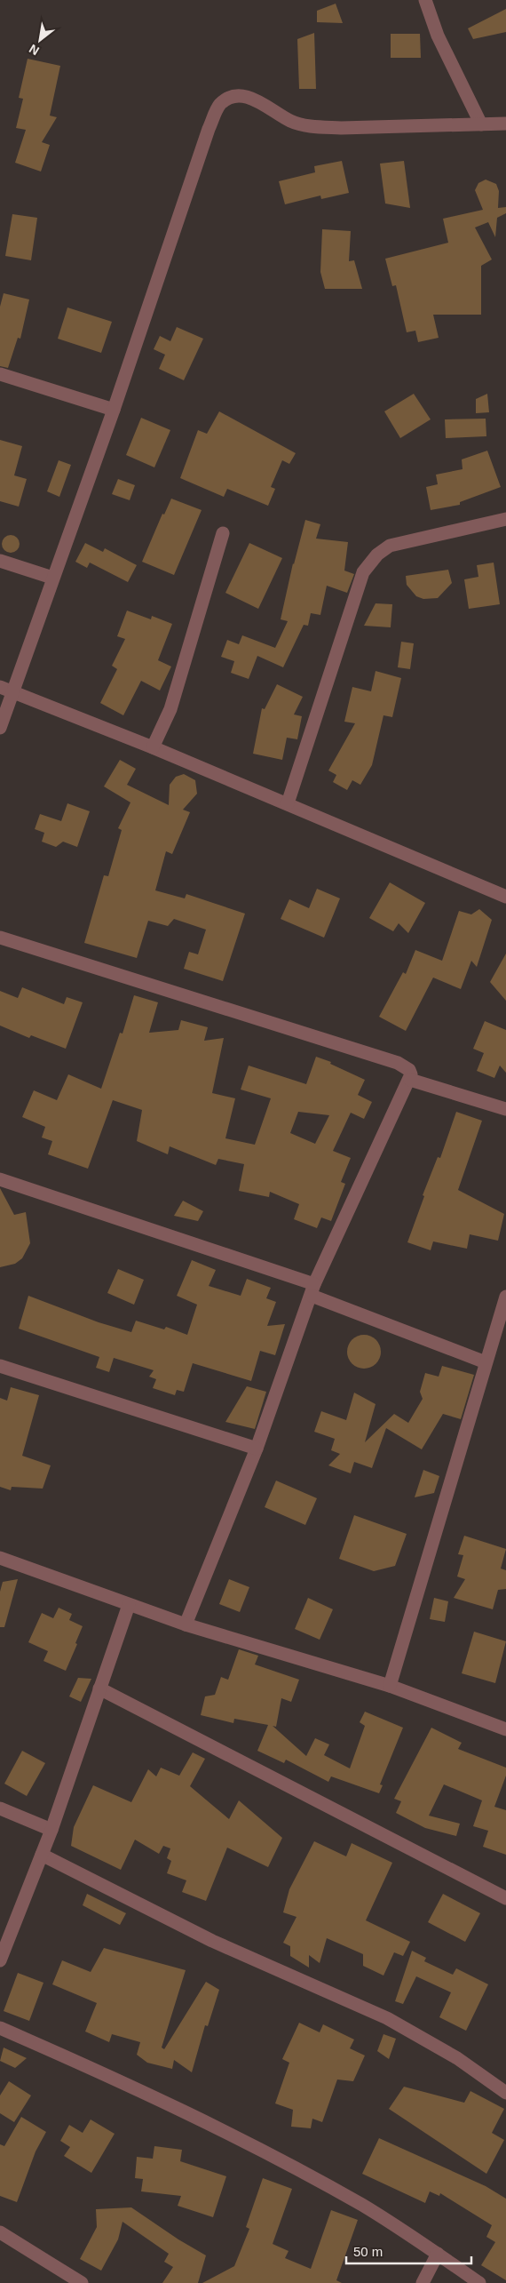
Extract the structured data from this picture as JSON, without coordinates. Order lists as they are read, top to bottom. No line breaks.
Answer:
{"scale_bar":"50 m","north":"bottom left"}
